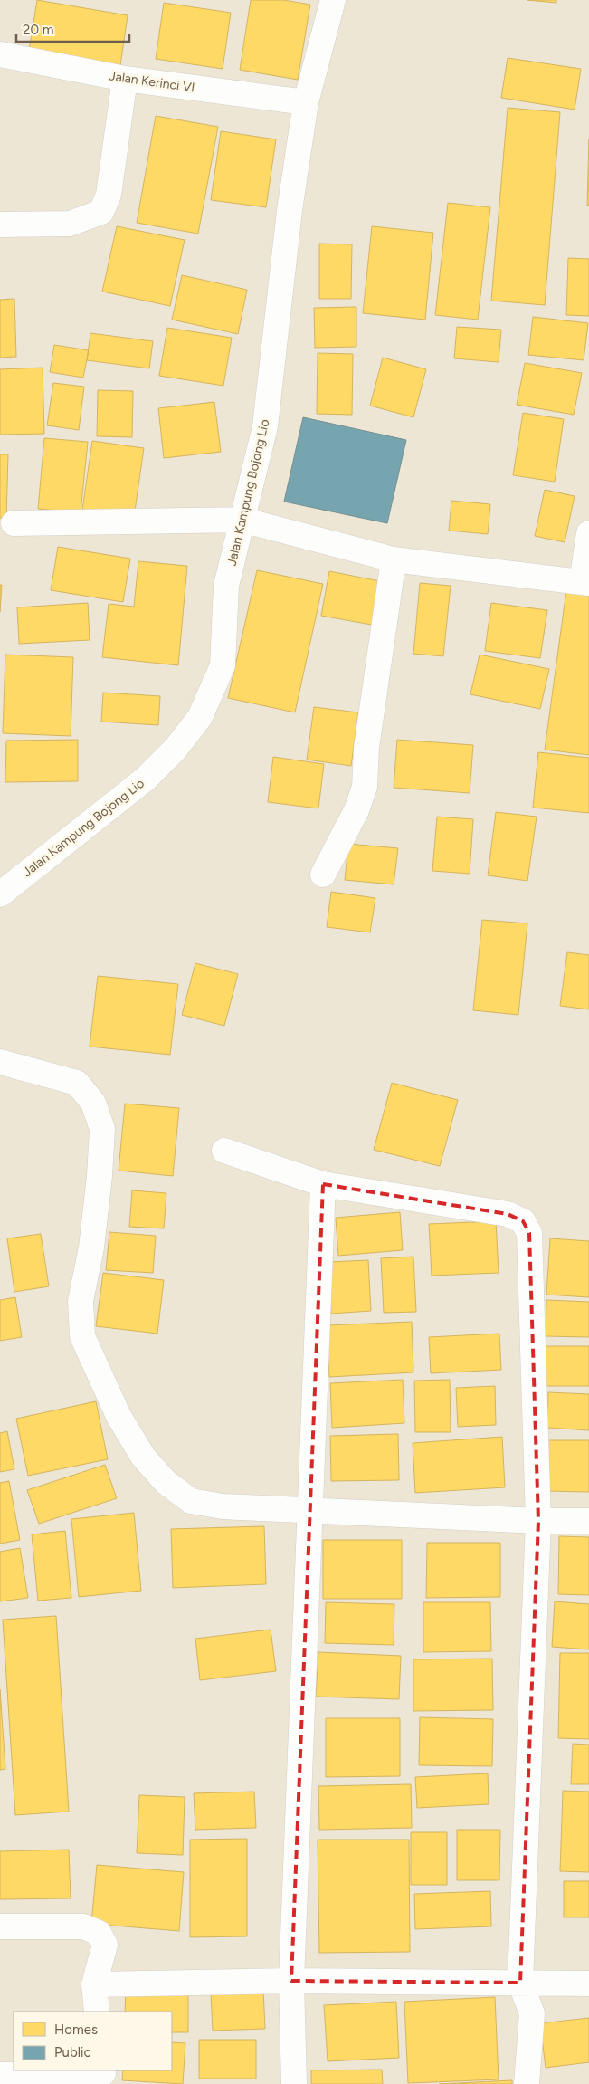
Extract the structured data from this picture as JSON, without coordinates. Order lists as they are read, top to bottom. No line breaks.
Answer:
{"streets":{"street":["Jalan Kerinci VI","Jalan Kampung Bojong Lio"]},"crossings":[["Jalan Kerinci VI","Jalan Kampung Bojong Lio"]],"legend":["Homes","Public"],"scale_bar":"20 m"}
